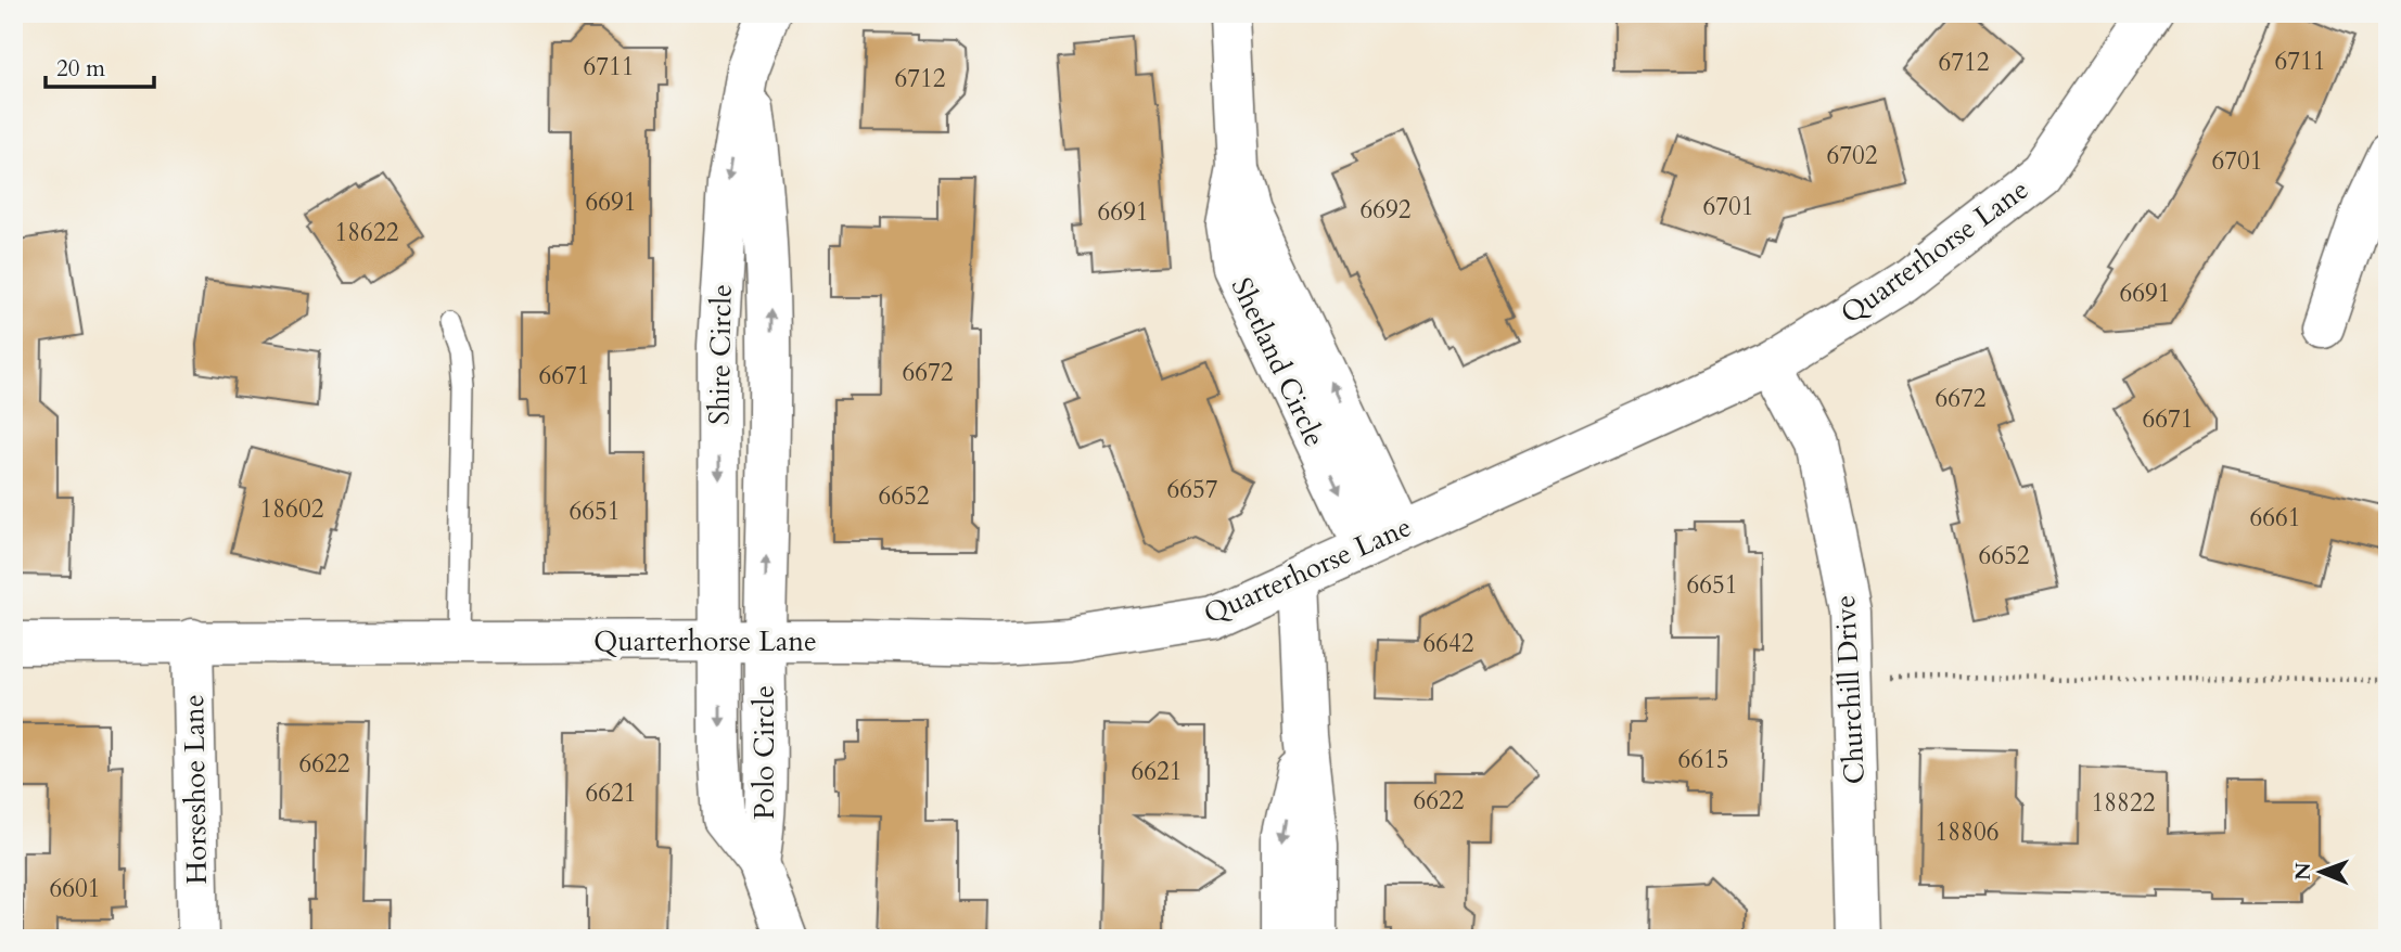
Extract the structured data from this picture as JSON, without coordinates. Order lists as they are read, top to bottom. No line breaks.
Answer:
{"streets":{"street":["Quarterhorse Lane","Shire Circle","Shetland Circle","Churchill Drive","Polo Circle","Horseshoe Lane"]},"crossings":[["Quarterhorse Lane","Shire Circle"],["Quarterhorse Lane","Shetland Circle"],["Quarterhorse Lane","Churchill Drive"],["Quarterhorse Lane","Polo Circle"],["Quarterhorse Lane","Horseshoe Lane"],["Shire Circle","Polo Circle"]],"house_numbers":["6711","6712","6711","6712","6702","6701","6691","6701","6692","6691","18622","6691","6672","6671","6672","6671","6657","6652","18602","6651","6661","6652","6651","6642","6615","6622","6621","6621","6622","18822","18806","6601"],"scale_bar":"20 m","north":"left"}
